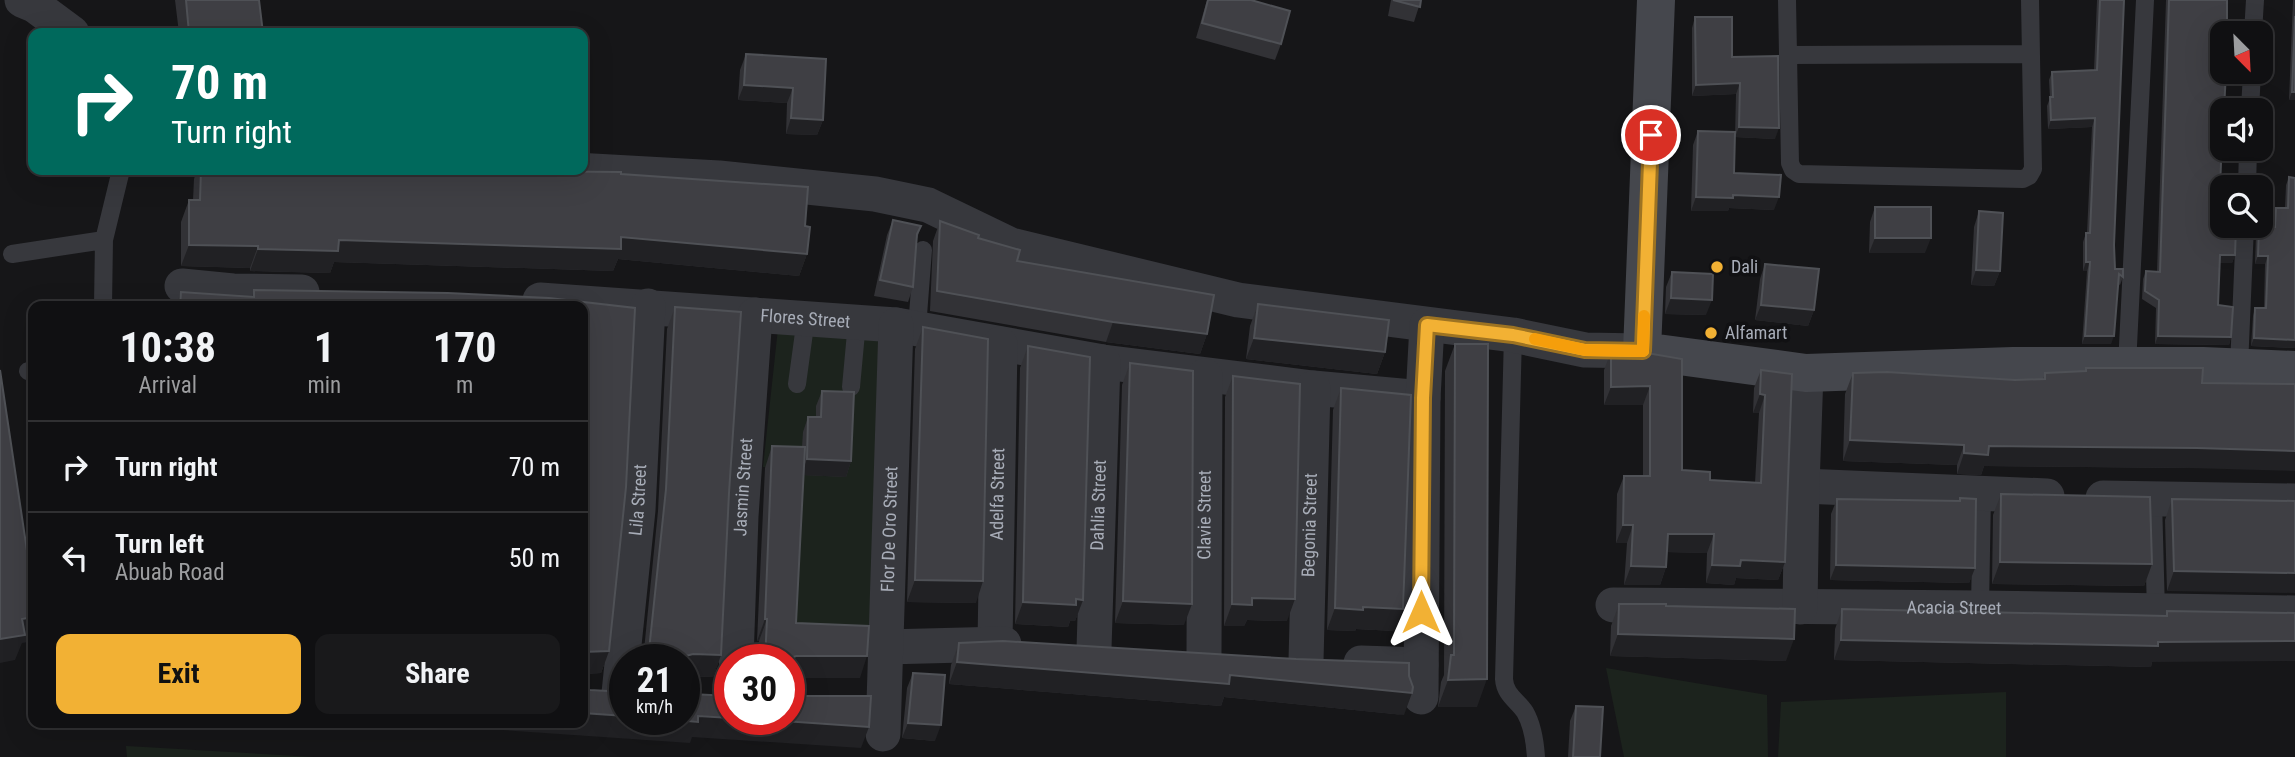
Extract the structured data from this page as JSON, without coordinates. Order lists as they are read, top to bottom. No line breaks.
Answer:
{"streets":{"street":["Flores Street","Jasmin Street","Adelfa Street","Lila Street","Dahlia Street","Clavie Street","Begonia Street","Flor De Oro Street","Acacia Street"]},"crossings":[["Flores Street","Jasmin Street"],["Flores Street","Adelfa Street"],["Flores Street","Lila Street"],["Flores Street","Dahlia Street"],["Flores Street","Clavie Street"],["Flores Street","Begonia Street"],["Flores Street","Flor De Oro Street"]],"places":["Dali","Alfamart"],"north":"bottom right","page":{"turn":["70 m","Turn right"],"eta":["10:38","Arrival","1","min","170","m"],"list":[{"name":"Turn right","value":"70 m"},{"name":"Turn left","note":"Abuab Road","value":"50 m"}],"buttons":["Exit","Share"],"speed":"21 km/h","limit":"30"}}
